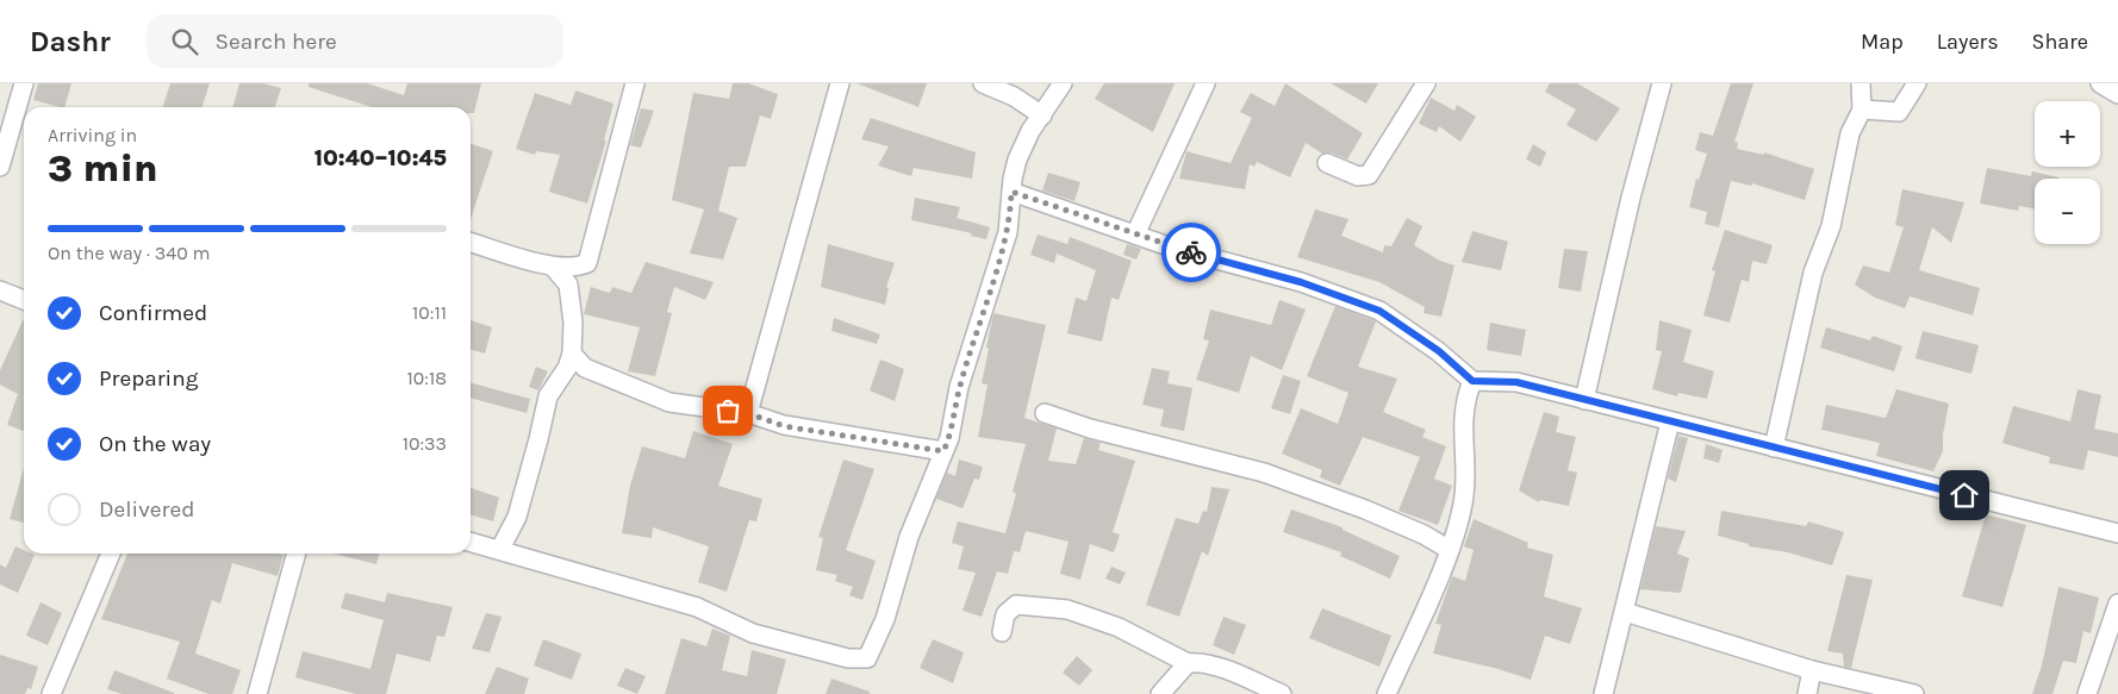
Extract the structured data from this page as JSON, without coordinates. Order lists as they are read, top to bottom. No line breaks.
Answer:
{"page":{"header":"Dashr","search":"Search here","nav":["Map","Layers","Share"],"map_buttons":["+","−"],"heading":["3 min","Arriving in","10:40–10:45"],"bar":"On the way · 340 m","list":[["Confirmed","10:11"],["Preparing","10:18"],["On the way","10:33"],"Delivered"]}}
